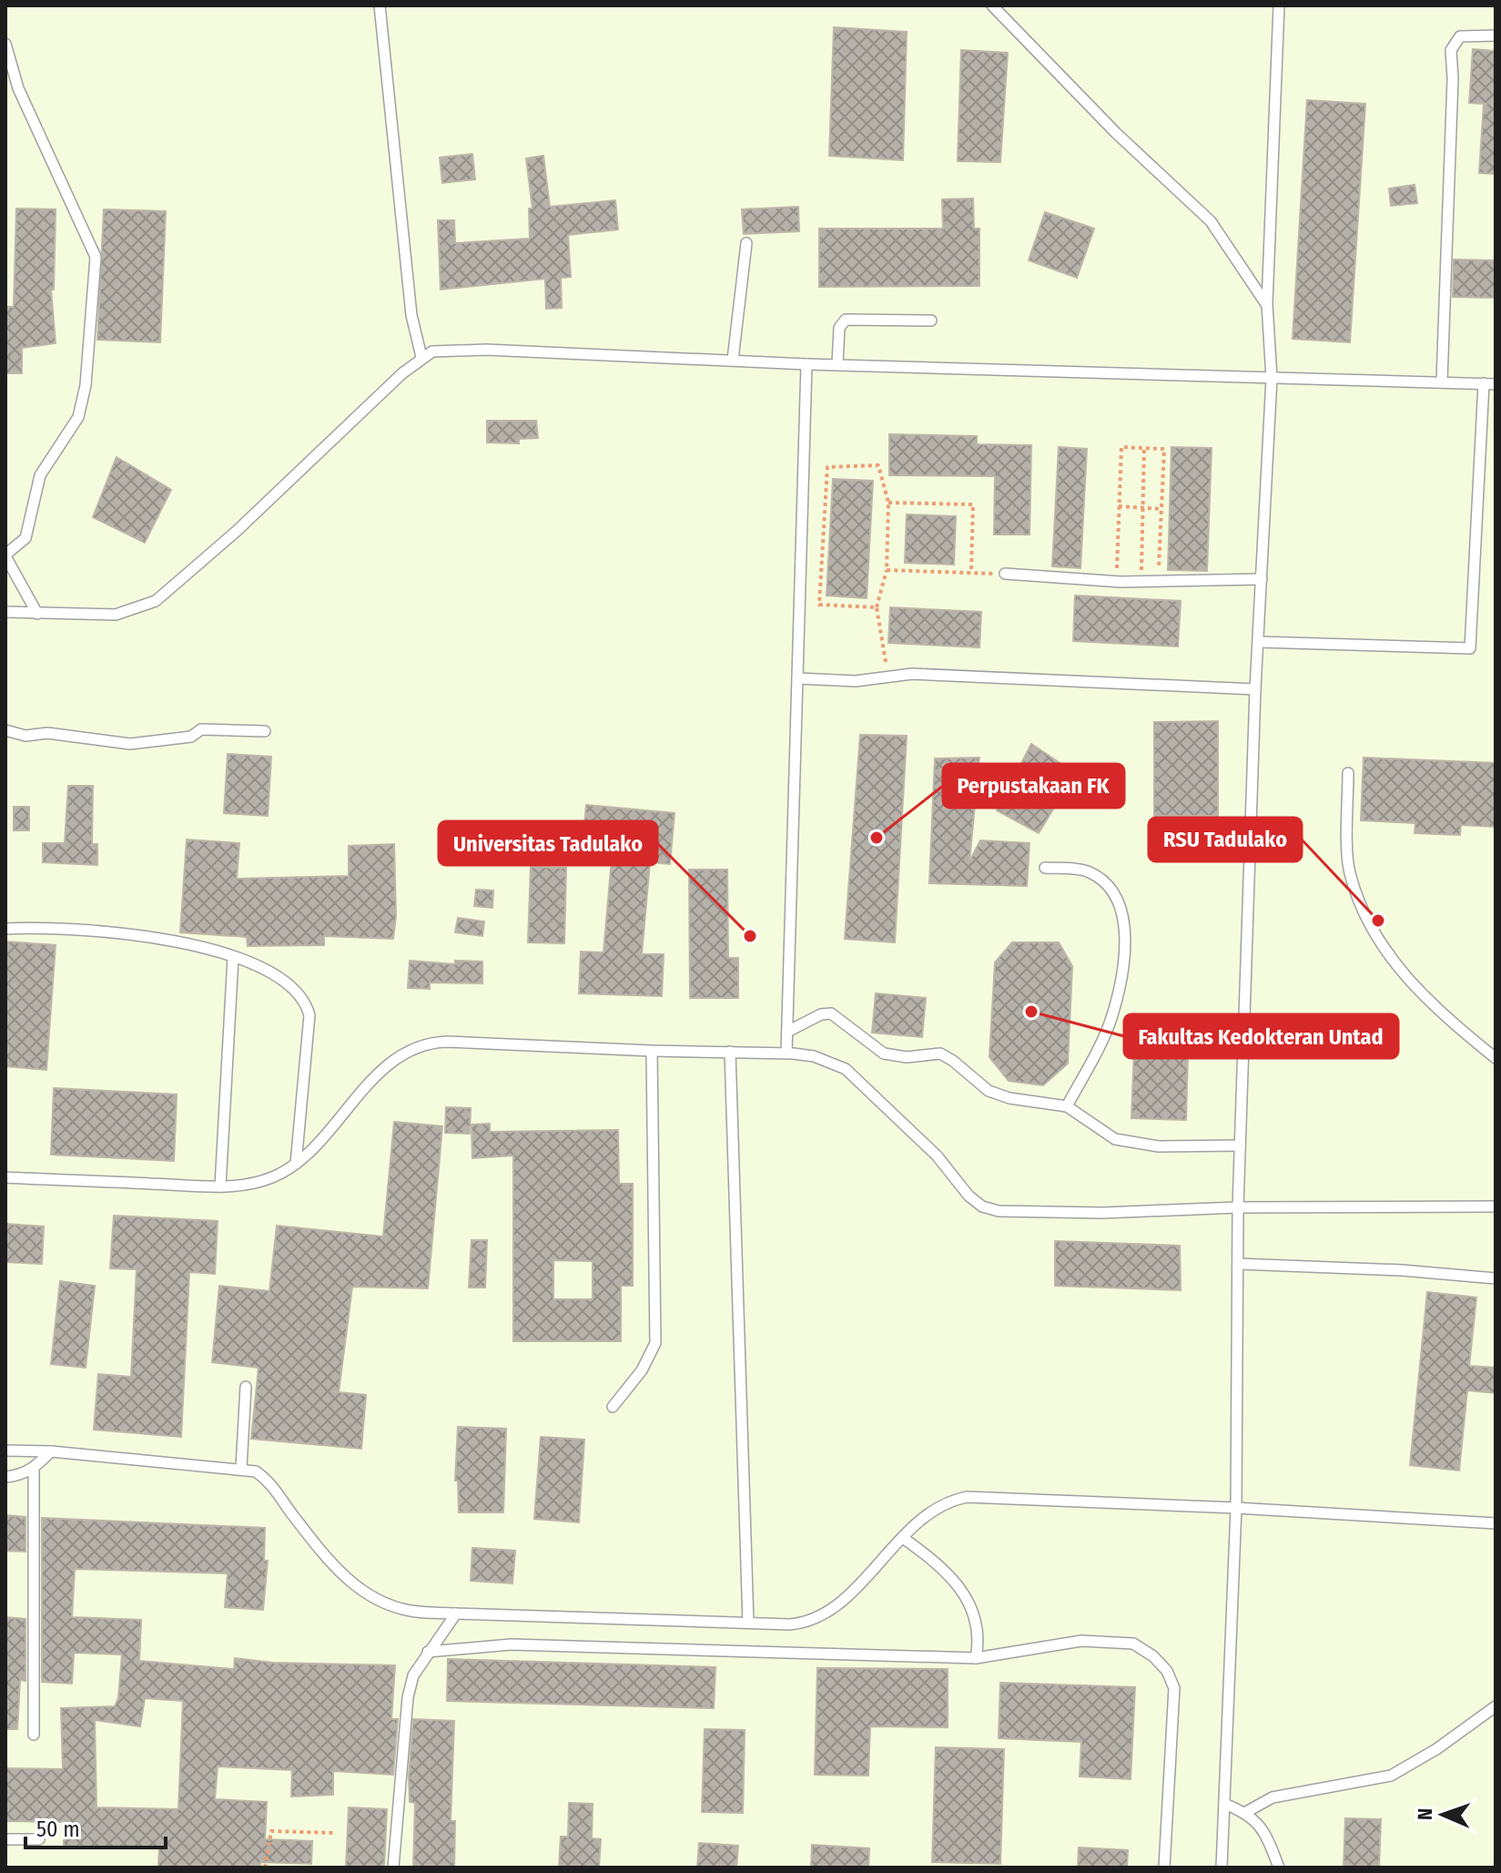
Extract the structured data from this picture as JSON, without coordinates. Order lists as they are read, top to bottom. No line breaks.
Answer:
{"places":["Perpustakaan FK","RSU Tadulako","Universitas Tadulako","Fakultas Kedokteran Untad"],"scale_bar":"50 m","north":"left"}
